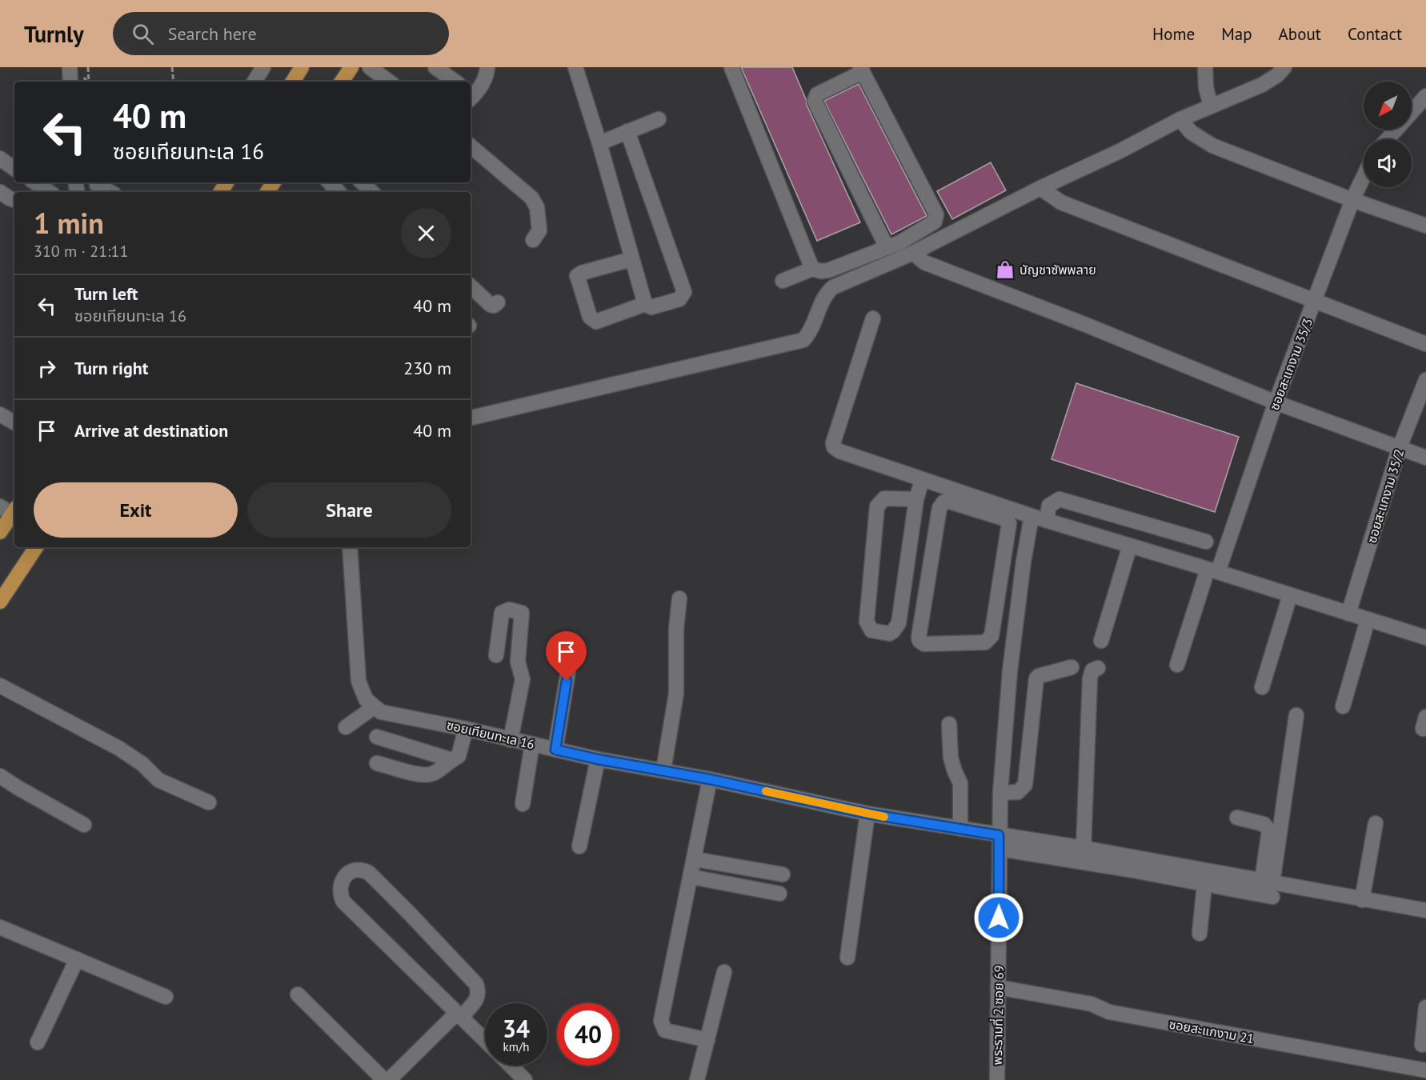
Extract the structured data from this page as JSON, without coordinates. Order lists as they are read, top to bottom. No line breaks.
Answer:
{"streets":{"street":["ซอยสะแกงาม 35/3","ซอยสะแกงาม 35/2","ซอยเทียนทะเล 16","พระรามที่ 2 ซอย 69","ซอยสะแกงาม 21"]},"crossings":[["ซอยเทียนทะเล 16","พระรามที่ 2 ซอย 69"],["พระรามที่ 2 ซอย 69","ซอยสะแกงาม 21"]],"places":{"shop":["บัญชาซัพพลาย"]},"north":"bottom left","page":{"header":"Turnly","search":"Search here","nav":["Home","Map","About","Contact"],"turn":["40 m","ซอยเทียนทะเล 16"],"heading":["1 min","310 m · 21:11"],"list":[{"name":"Turn left","note":"ซอยเทียนทะเล 16","value":"40 m"},{"name":"Turn right","value":"230 m"},{"name":"Arrive at destination","value":"40 m"}],"buttons":["Exit","Share"],"speed":"34 km/h","limit":"40"}}
